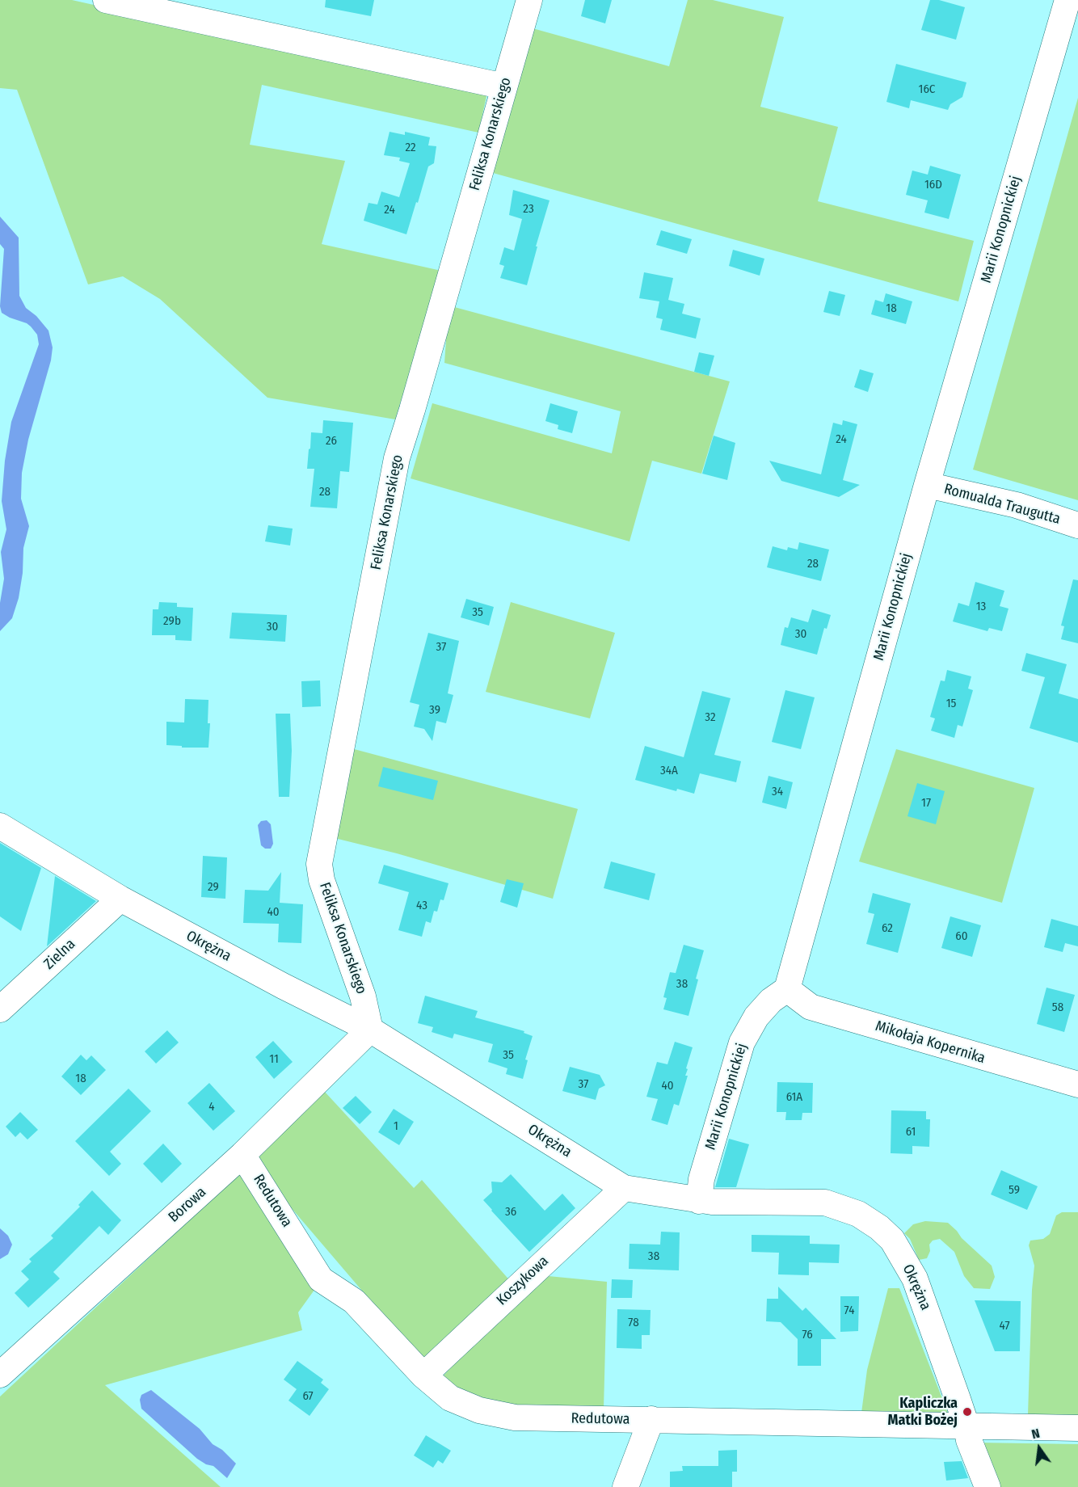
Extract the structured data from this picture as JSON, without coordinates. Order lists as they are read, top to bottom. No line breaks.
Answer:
{"streets":{"street":["Feliksa Konarskiego","Marii Konopnickiej","Romualda Traugutta","Okrężna","Zielna","Mikołaja Kopernika","Redutowa","Borowa","Koszykowa"]},"crossings":[["Feliksa Konarskiego","Okrężna"],["Feliksa Konarskiego","Borowa"],["Marii Konopnickiej","Romualda Traugutta"],["Marii Konopnickiej","Okrężna"],["Marii Konopnickiej","Mikołaja Kopernika"],["Okrężna","Zielna"],["Okrężna","Redutowa"],["Okrężna","Borowa"],["Okrężna","Koszykowa"],["Redutowa","Borowa"],["Redutowa","Koszykowa"]],"places":["Kapliczka Matki Bożej"],"house_numbers":["16C","22","16D","23","24","18","24","26","28","28","13","35","29b","30","30","37","15","39","32","34A","34","17","29","43","40","62","60","38","58","35","11","18","37","40","61A","4","1","61","59","36","38","74","78","47","76","67"],"north":"top"}
